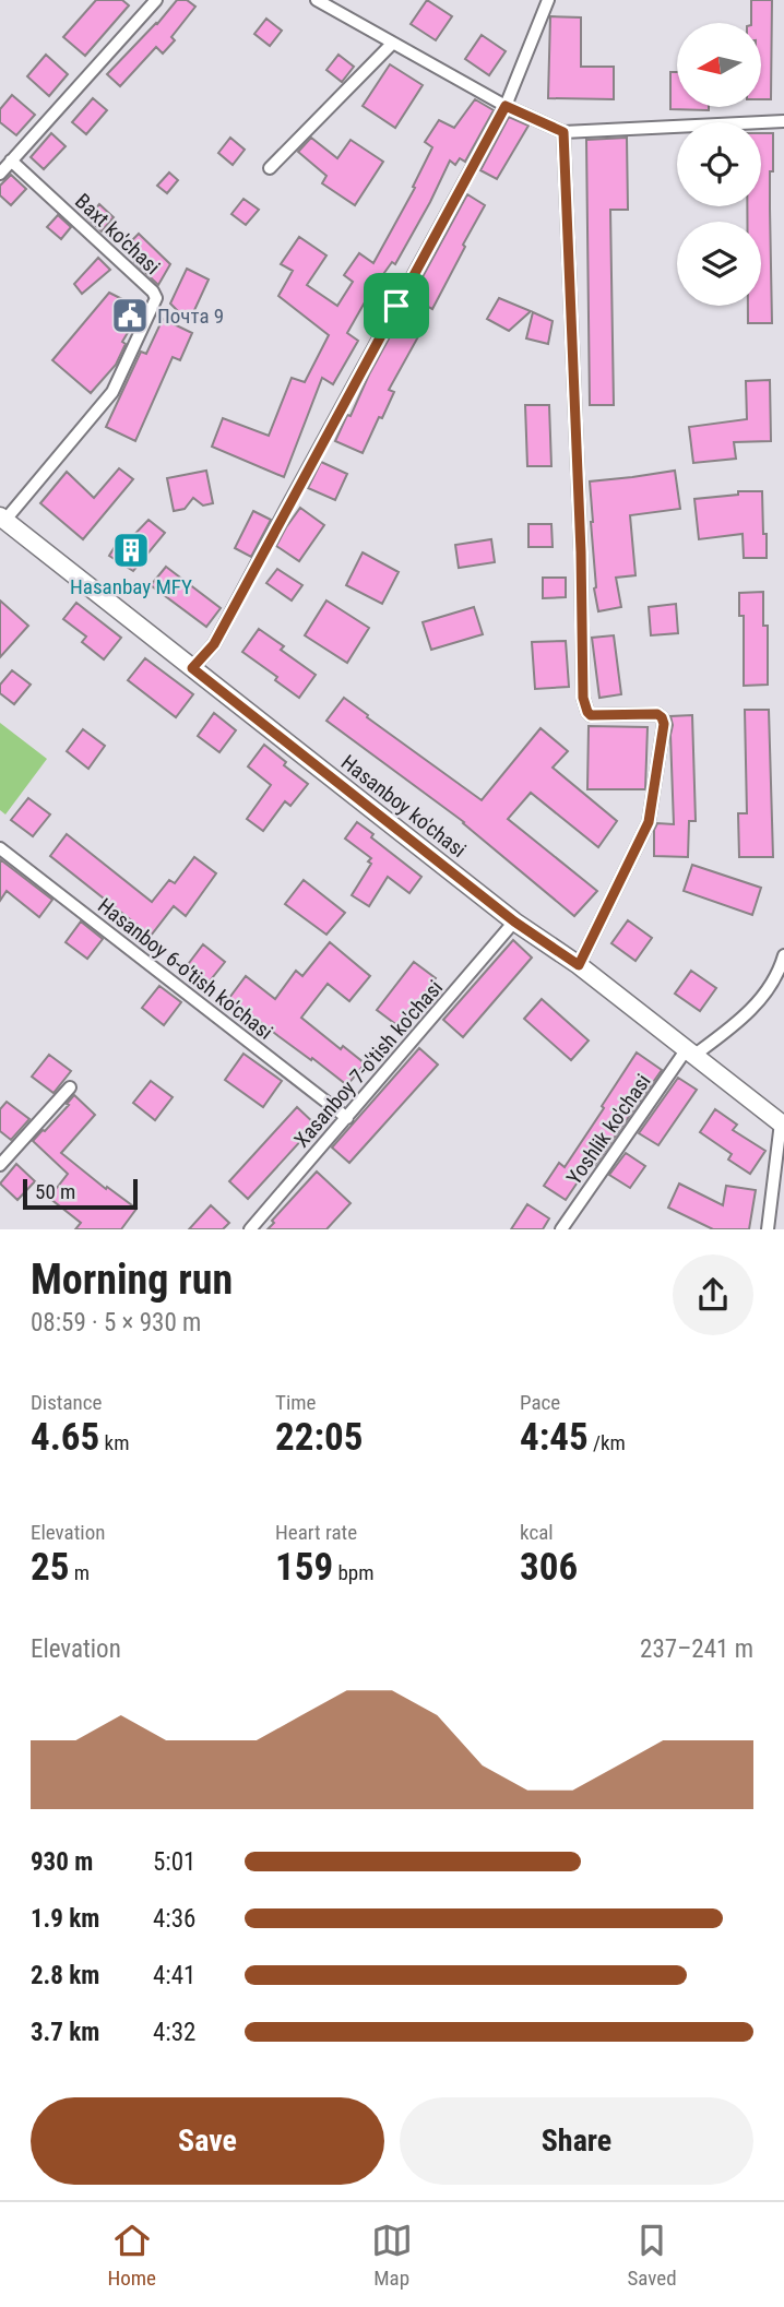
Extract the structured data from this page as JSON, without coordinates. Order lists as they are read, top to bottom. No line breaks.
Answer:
{"streets":{"street":["Baxt ko'chasi","Hasanboy ko'chasi","Hasanboy 6-o'tish ko'chasi","Xasanboy 7-o'tish ko'chasi","Yoshlik ko'chasi"]},"crossings":[["Baxt ko'chasi","Hasanboy ko'chasi"],["Hasanboy ko'chasi","Xasanboy 7-o'tish ko'chasi"],["Hasanboy ko'chasi","Yoshlik ko'chasi"],["Hasanboy 6-o'tish ko'chasi","Xasanboy 7-o'tish ko'chasi"]],"places":{"public building":["Почта 9"],"building":["Hasanbay MFY"]},"scale_bar":"50 m","north":"left","page":{"scale":"50 m","heading":["Morning run","08:59 · 5 × 930 m"],"stats":[["Distance","4.65 km"],["Time","22:05"],["Pace","4:45 /km"],["Elevation","25 m"],["Heart rate","159 bpm"],["kcal","306"]],"chart":["Elevation","237–241 m"],"list":[{"name":"930 m","note":"5:01"},{"name":"1.9 km","note":"4:36"},{"name":"2.8 km","note":"4:41"},{"name":"3.7 km","note":"4:32"}],"buttons":["Save","Share"],"tabs":["Home","Map","Saved"]}}
